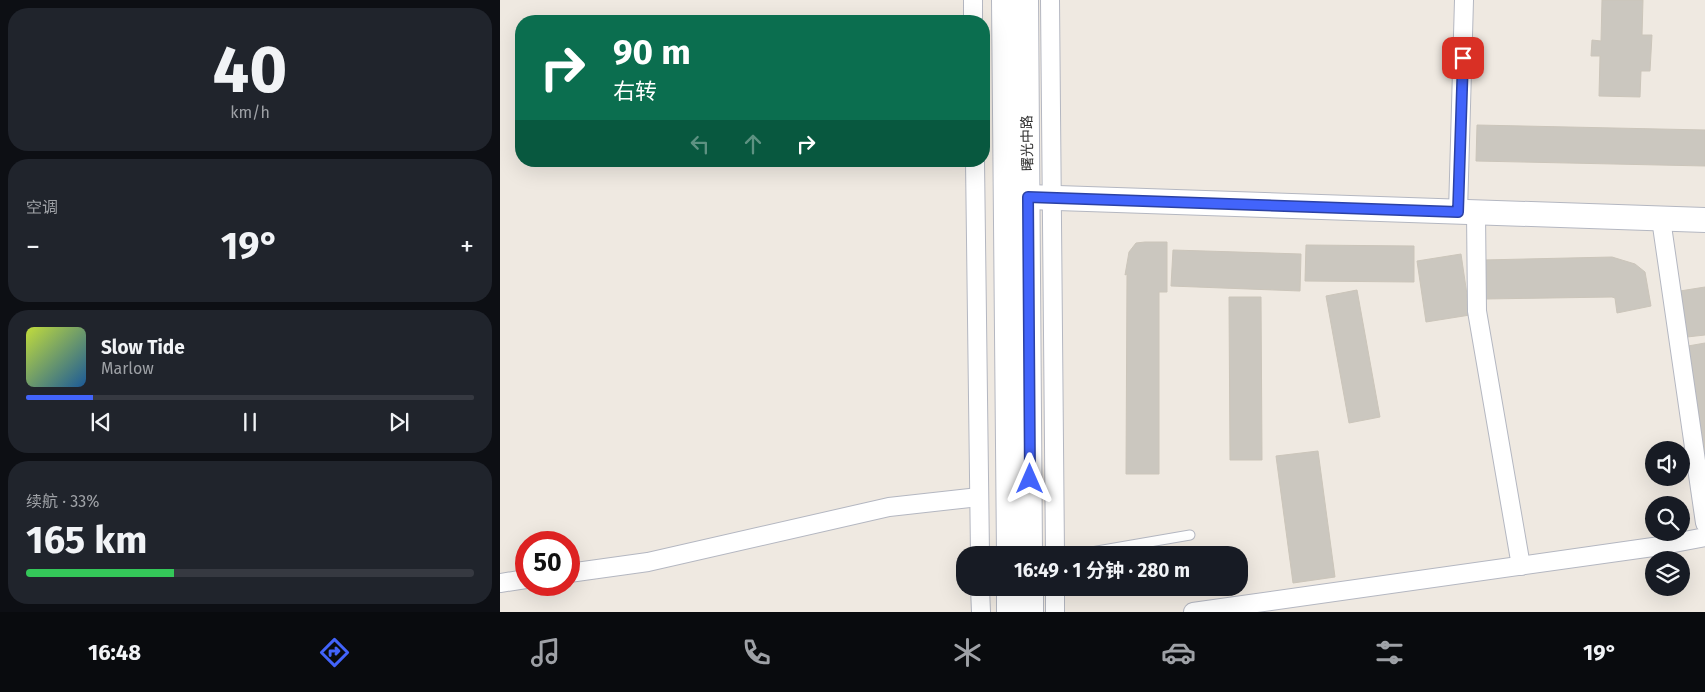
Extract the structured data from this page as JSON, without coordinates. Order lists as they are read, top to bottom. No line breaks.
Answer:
{"streets":{"main road":["曙光中路"]},"page":{"tile":[["40","km/h"],"空调",["续航 · 33%","165 km"]],"turn":["90 m","右转"],"heat":["−","19°","+"],"song":["Slow Tide","Marlow"],"limit":"50","trip":"16:49 · 1 分钟 · 280 m","tabs":["16:48","19°"]}}
